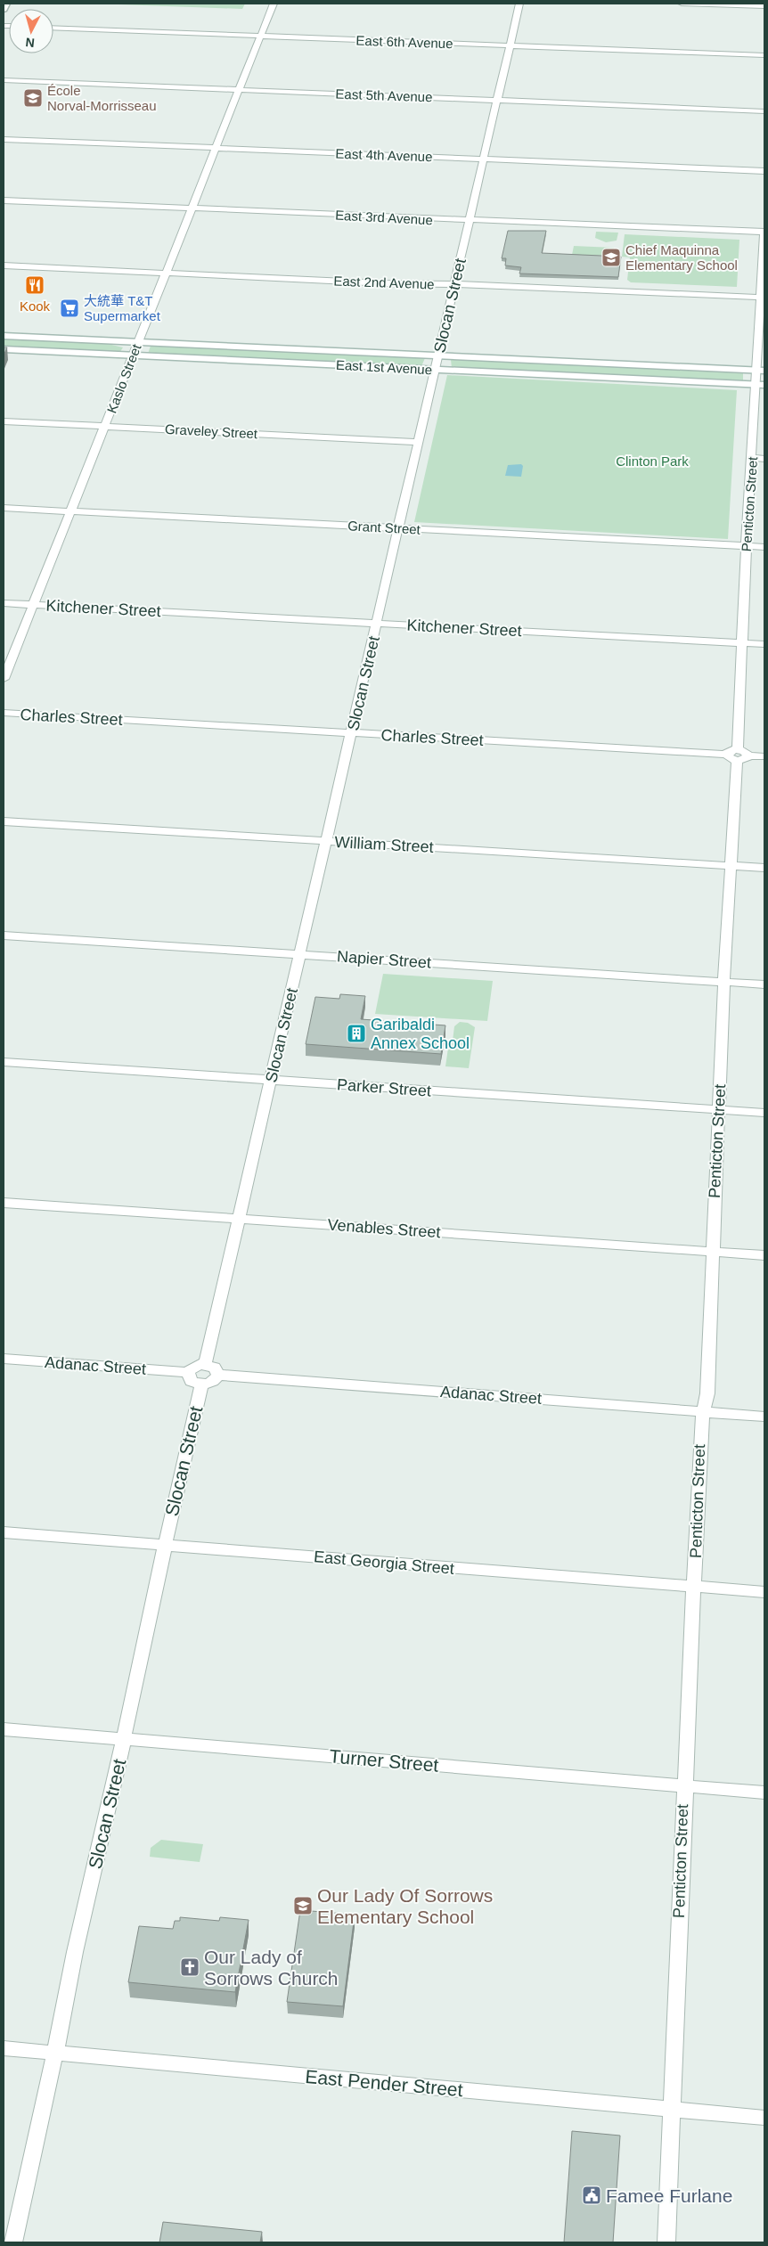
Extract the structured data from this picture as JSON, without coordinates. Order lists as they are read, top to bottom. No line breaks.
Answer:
{"streets":{"main road":["East 1st Avenue"],"street":["East 6th Avenue","East 5th Avenue","East 4th Avenue","East 3rd Avenue","East 2nd Avenue","Slocan Street","Kaslo Street","Graveley Street","Penticton Street","Grant Street","Kitchener Street","Charles Street","William Street","Napier Street","Parker Street","Venables Street","Adanac Street","East Georgia Street","Turner Street","East Pender Street"]},"crossings":[["East 6th Avenue","Slocan Street"],["East 6th Avenue","Kaslo Street"],["East 5th Avenue","Slocan Street"],["East 5th Avenue","Kaslo Street"],["East 4th Avenue","Slocan Street"],["East 4th Avenue","Kaslo Street"],["East 3rd Avenue","Slocan Street"],["East 3rd Avenue","Kaslo Street"],["East 3rd Avenue","Penticton Street"],["East 2nd Avenue","Slocan Street"],["East 2nd Avenue","Kaslo Street"],["East 2nd Avenue","Penticton Street"],["Slocan Street","East 1st Avenue"],["Slocan Street","Graveley Street"],["Slocan Street","Grant Street"],["Slocan Street","Kitchener Street"],["Slocan Street","Charles Street"],["Slocan Street","William Street"],["Slocan Street","Napier Street"],["Slocan Street","Parker Street"],["Slocan Street","Venables Street"],["Slocan Street","Adanac Street"],["Slocan Street","East Georgia Street"],["Slocan Street","Turner Street"],["Slocan Street","East Pender Street"],["East 1st Avenue","Kaslo Street"],["East 1st Avenue","Penticton Street"],["Kaslo Street","Graveley Street"],["Kaslo Street","Grant Street"],["Kaslo Street","Kitchener Street"],["Penticton Street","Grant Street"],["Penticton Street","Kitchener Street"],["Penticton Street","Charles Street"],["Penticton Street","William Street"],["Penticton Street","Napier Street"],["Penticton Street","Parker Street"],["Penticton Street","Venables Street"],["Penticton Street","Adanac Street"],["Penticton Street","East Georgia Street"],["Penticton Street","Turner Street"],["Penticton Street","East Pender Street"]],"parks":["Clinton Park"],"places":{"school or university":["École Norval-Morrisseau","Chief Maquinna Elementary School","Our Lady Of Sorrows Elementary School"],"restaurant":["Kook"],"supermarket":["大統華 T&T Supermarket"],"building":["Garibaldi Annex School"],"church":["Our Lady of Sorrows Church"],"public building":["Famee Furlane"]},"north":"bottom"}
